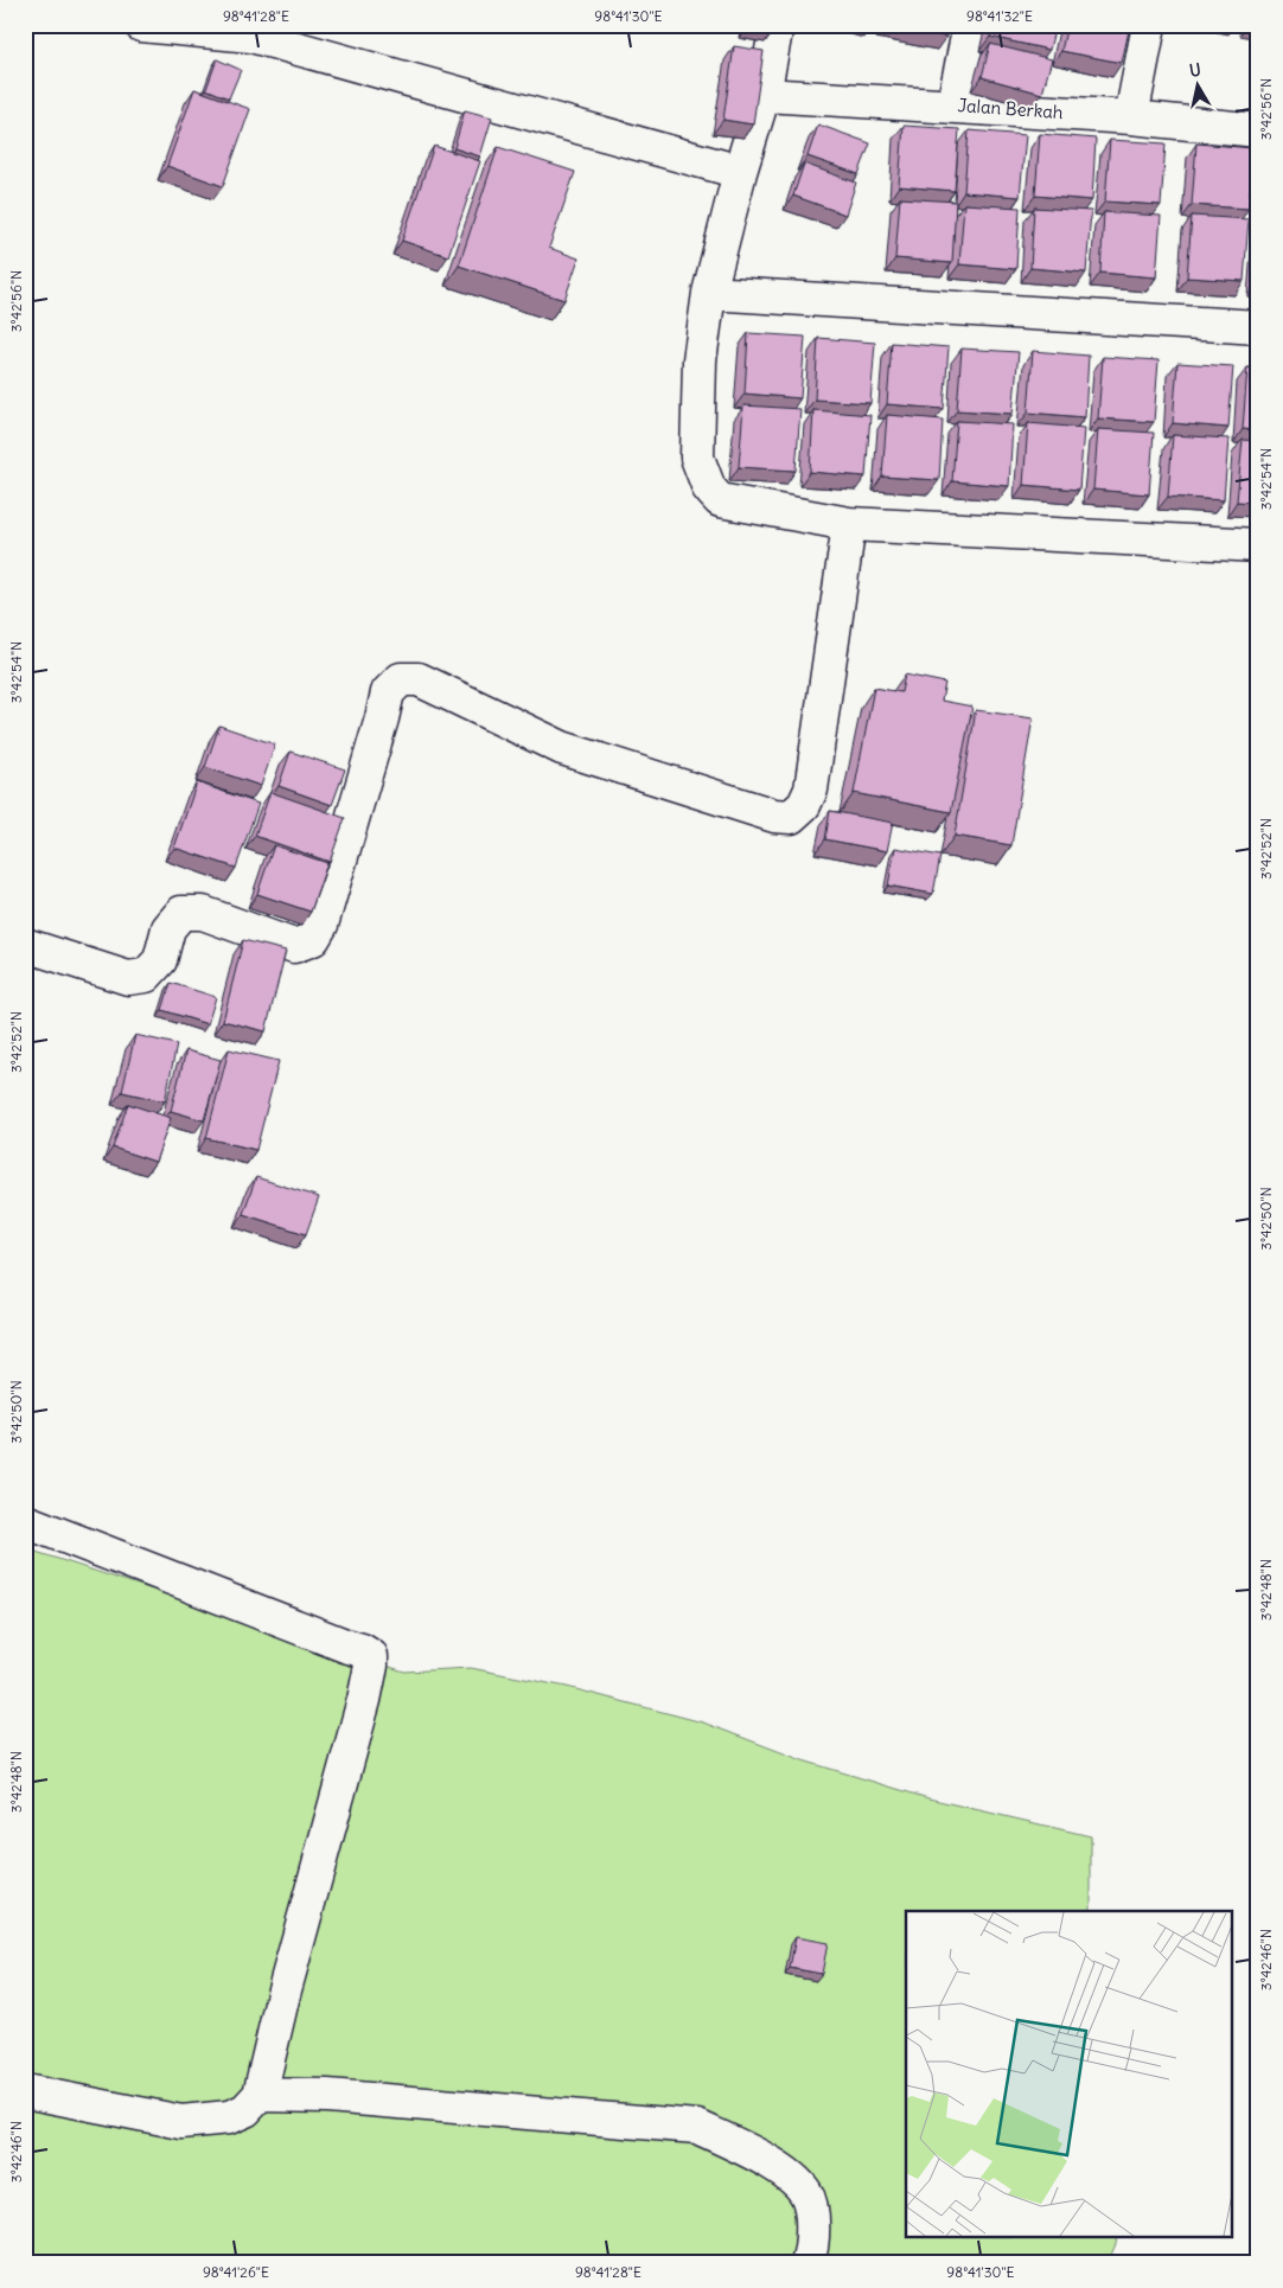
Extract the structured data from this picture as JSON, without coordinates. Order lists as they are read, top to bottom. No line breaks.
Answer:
{"streets":{"street":["Jalan Berkah"]},"north":"top","coordinates":["98°41'28\"E","98°41'30\"E","98°41'32\"E","3°42'56\"N","3°42'54\"N","3°42'52\"N","3°42'50\"N","3°42'48\"N","3°42'46\"N","98°41'26\"E"]}
